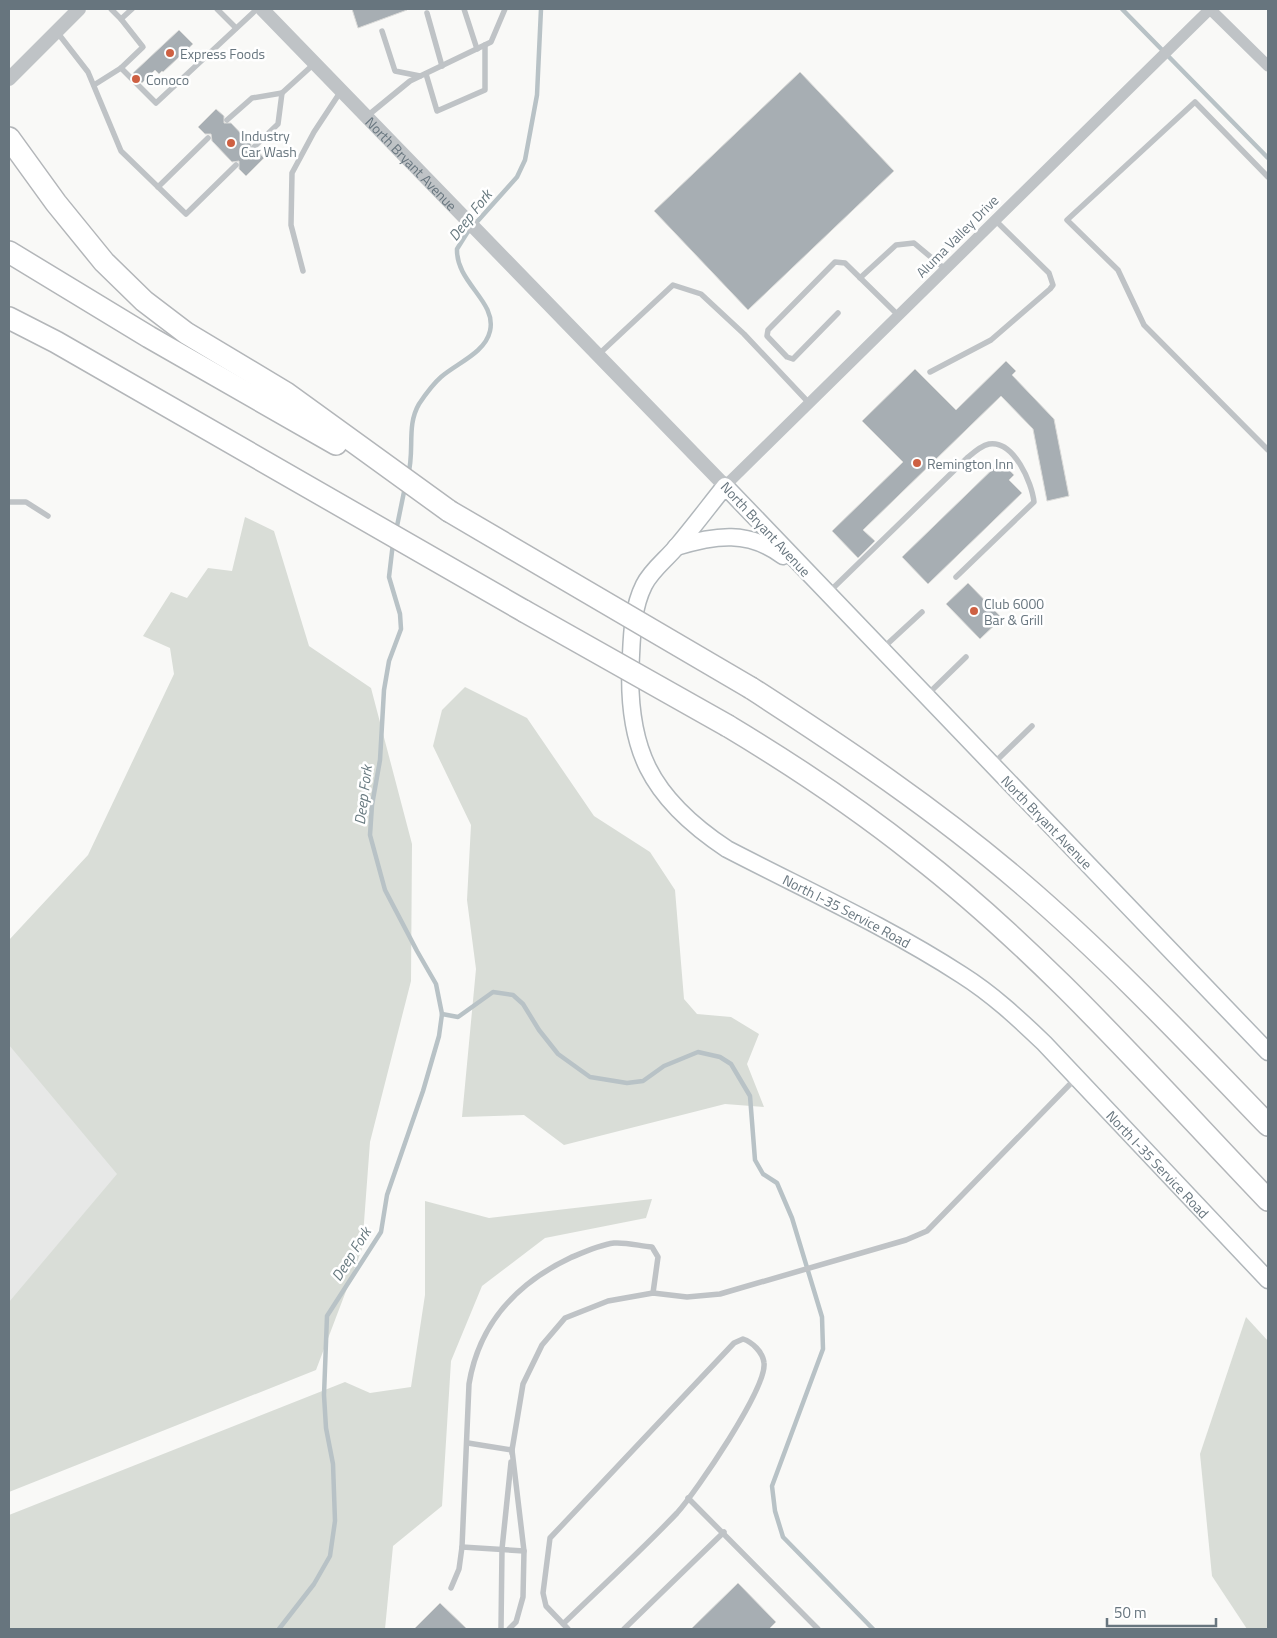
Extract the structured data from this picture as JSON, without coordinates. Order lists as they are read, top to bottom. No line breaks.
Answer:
{"streets":{"main road":["North Bryant Avenue","North I-35 Service Road"],"street":["Aluma Valley Drive"]},"crossings":[["North Bryant Avenue","Aluma Valley Drive"],["North Bryant Avenue","North I-35 Service Road"],["Aluma Valley Drive","North I-35 Service Road"]],"water":["Deep Fork"],"places":["Express Foods","Conoco","Industry Car Wash","Remington Inn","Club 6000 Bar & Grill"],"scale_bar":"50 m"}
